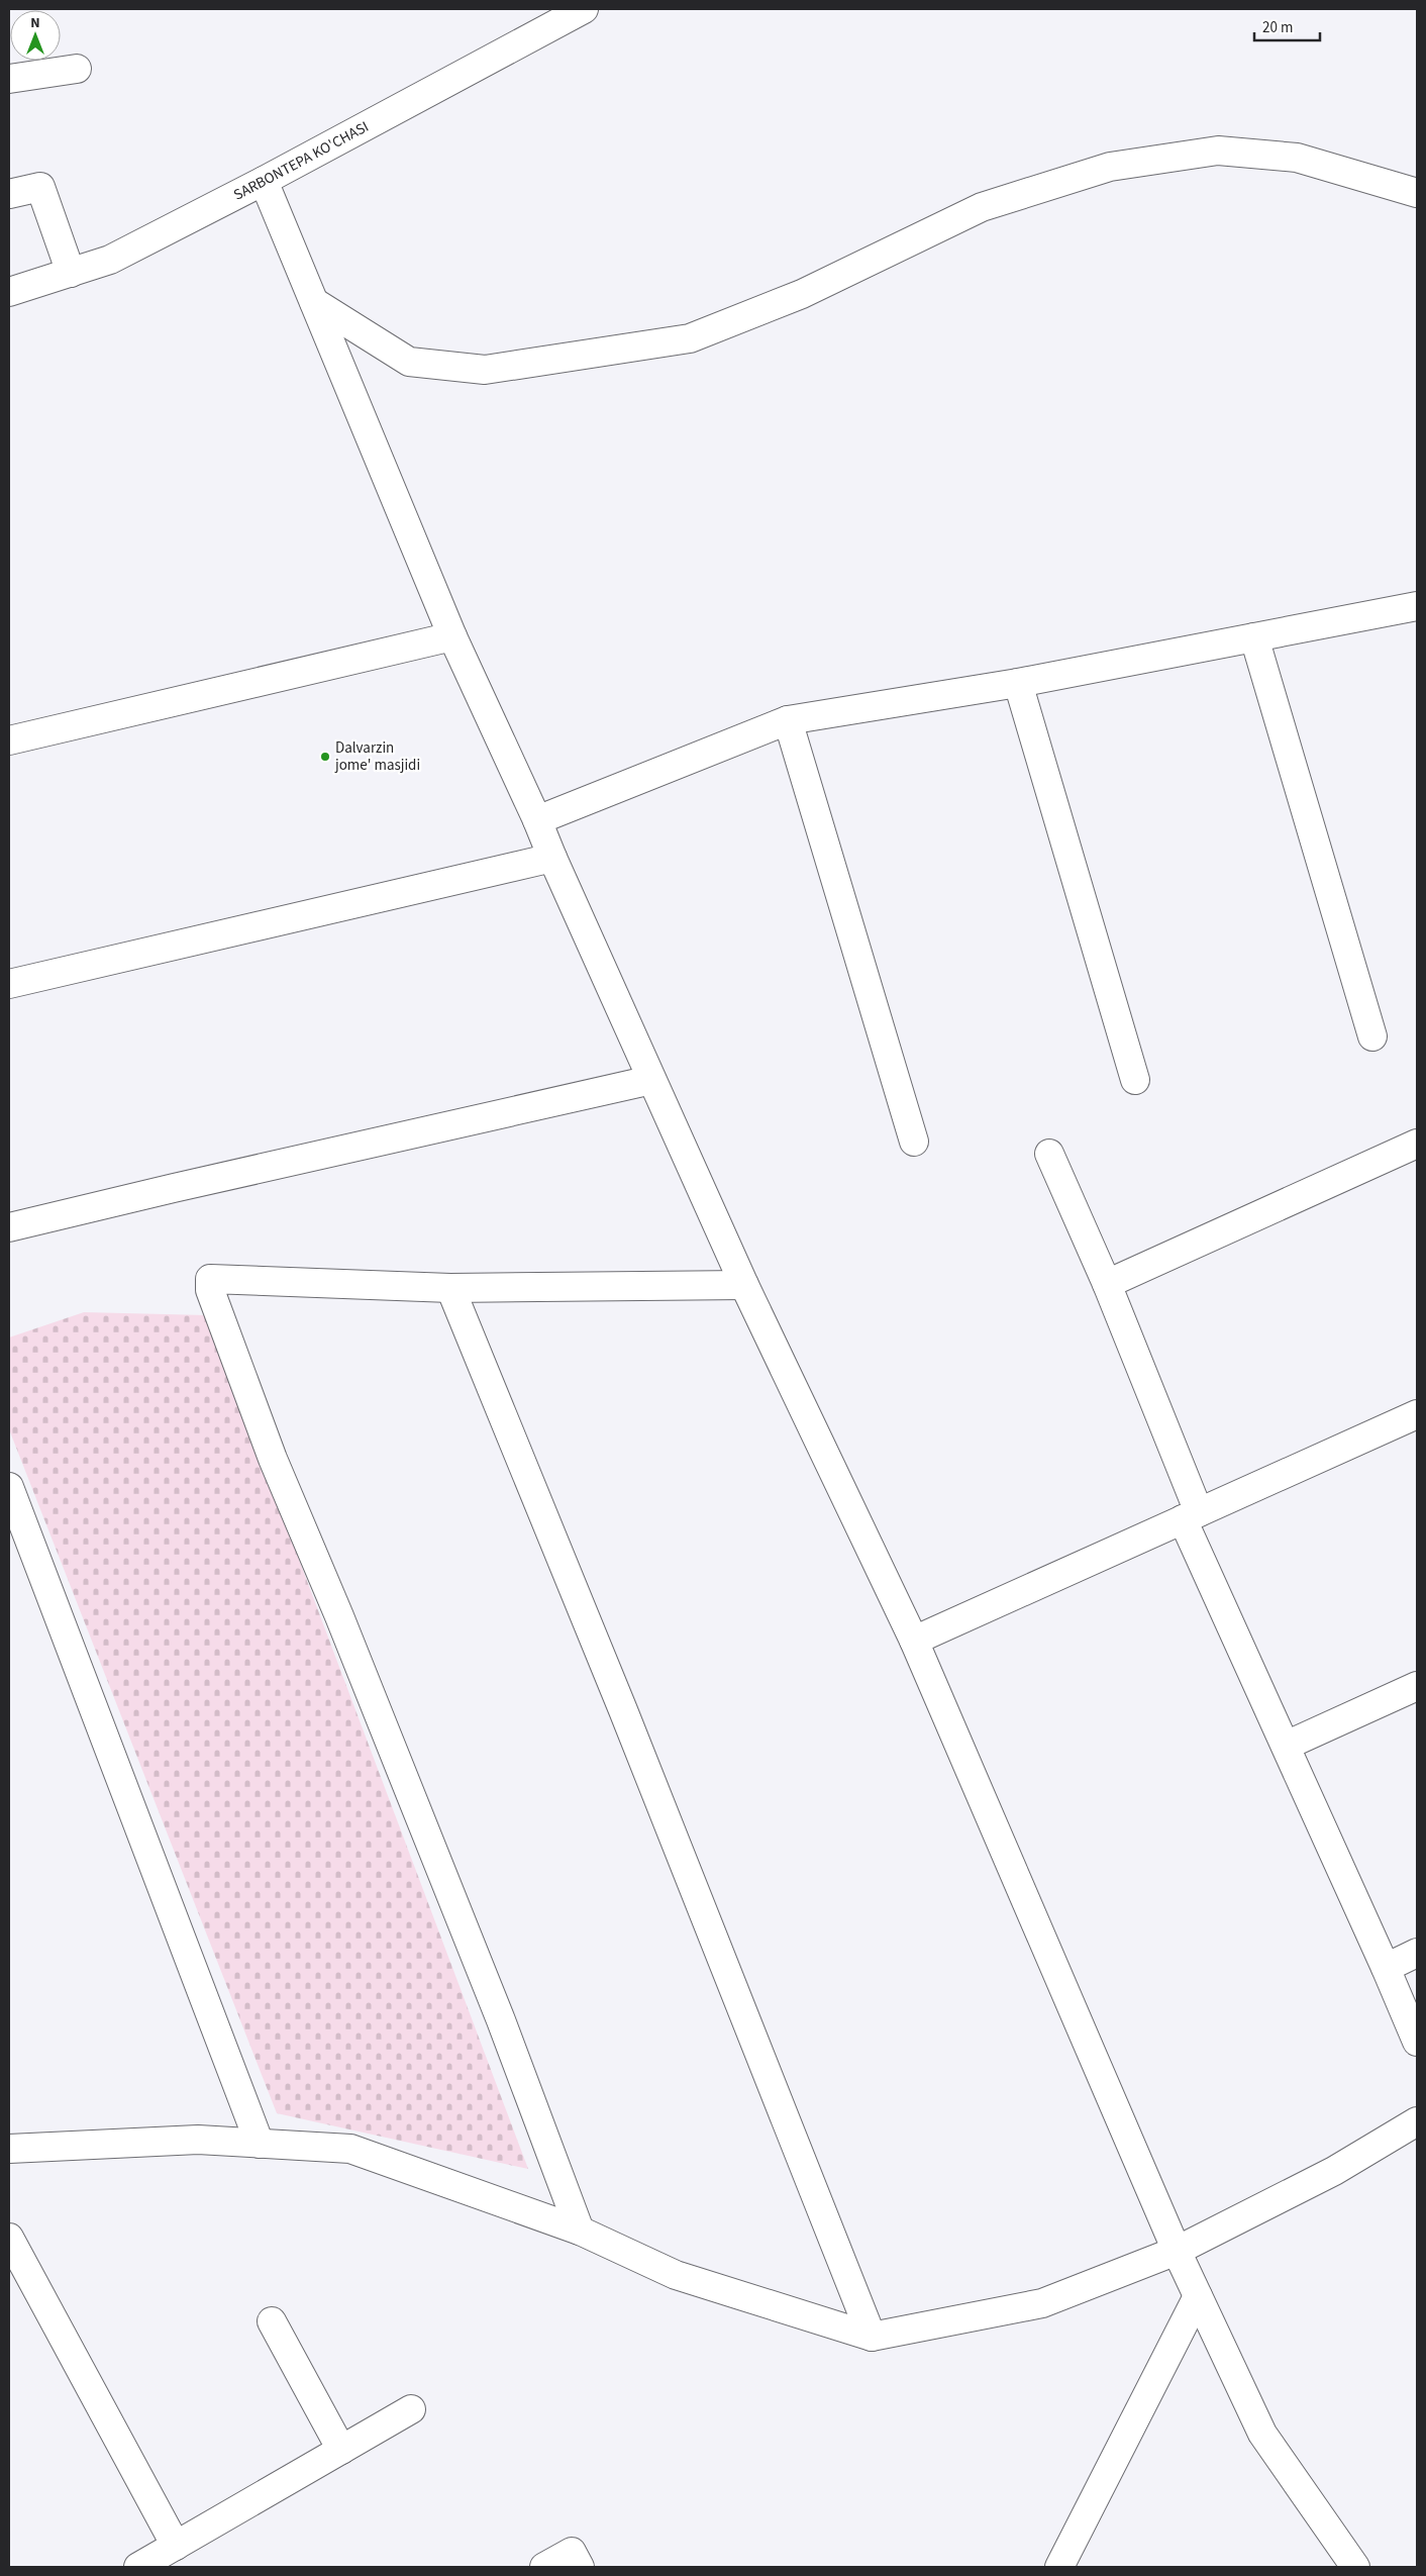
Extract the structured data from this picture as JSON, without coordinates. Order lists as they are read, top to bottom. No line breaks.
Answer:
{"streets":{"street":["SARBONTEPA KO'CHASI"]},"places":["Dalvarzin jome' masjidi"],"scale_bar":"20 m","north":"top"}
